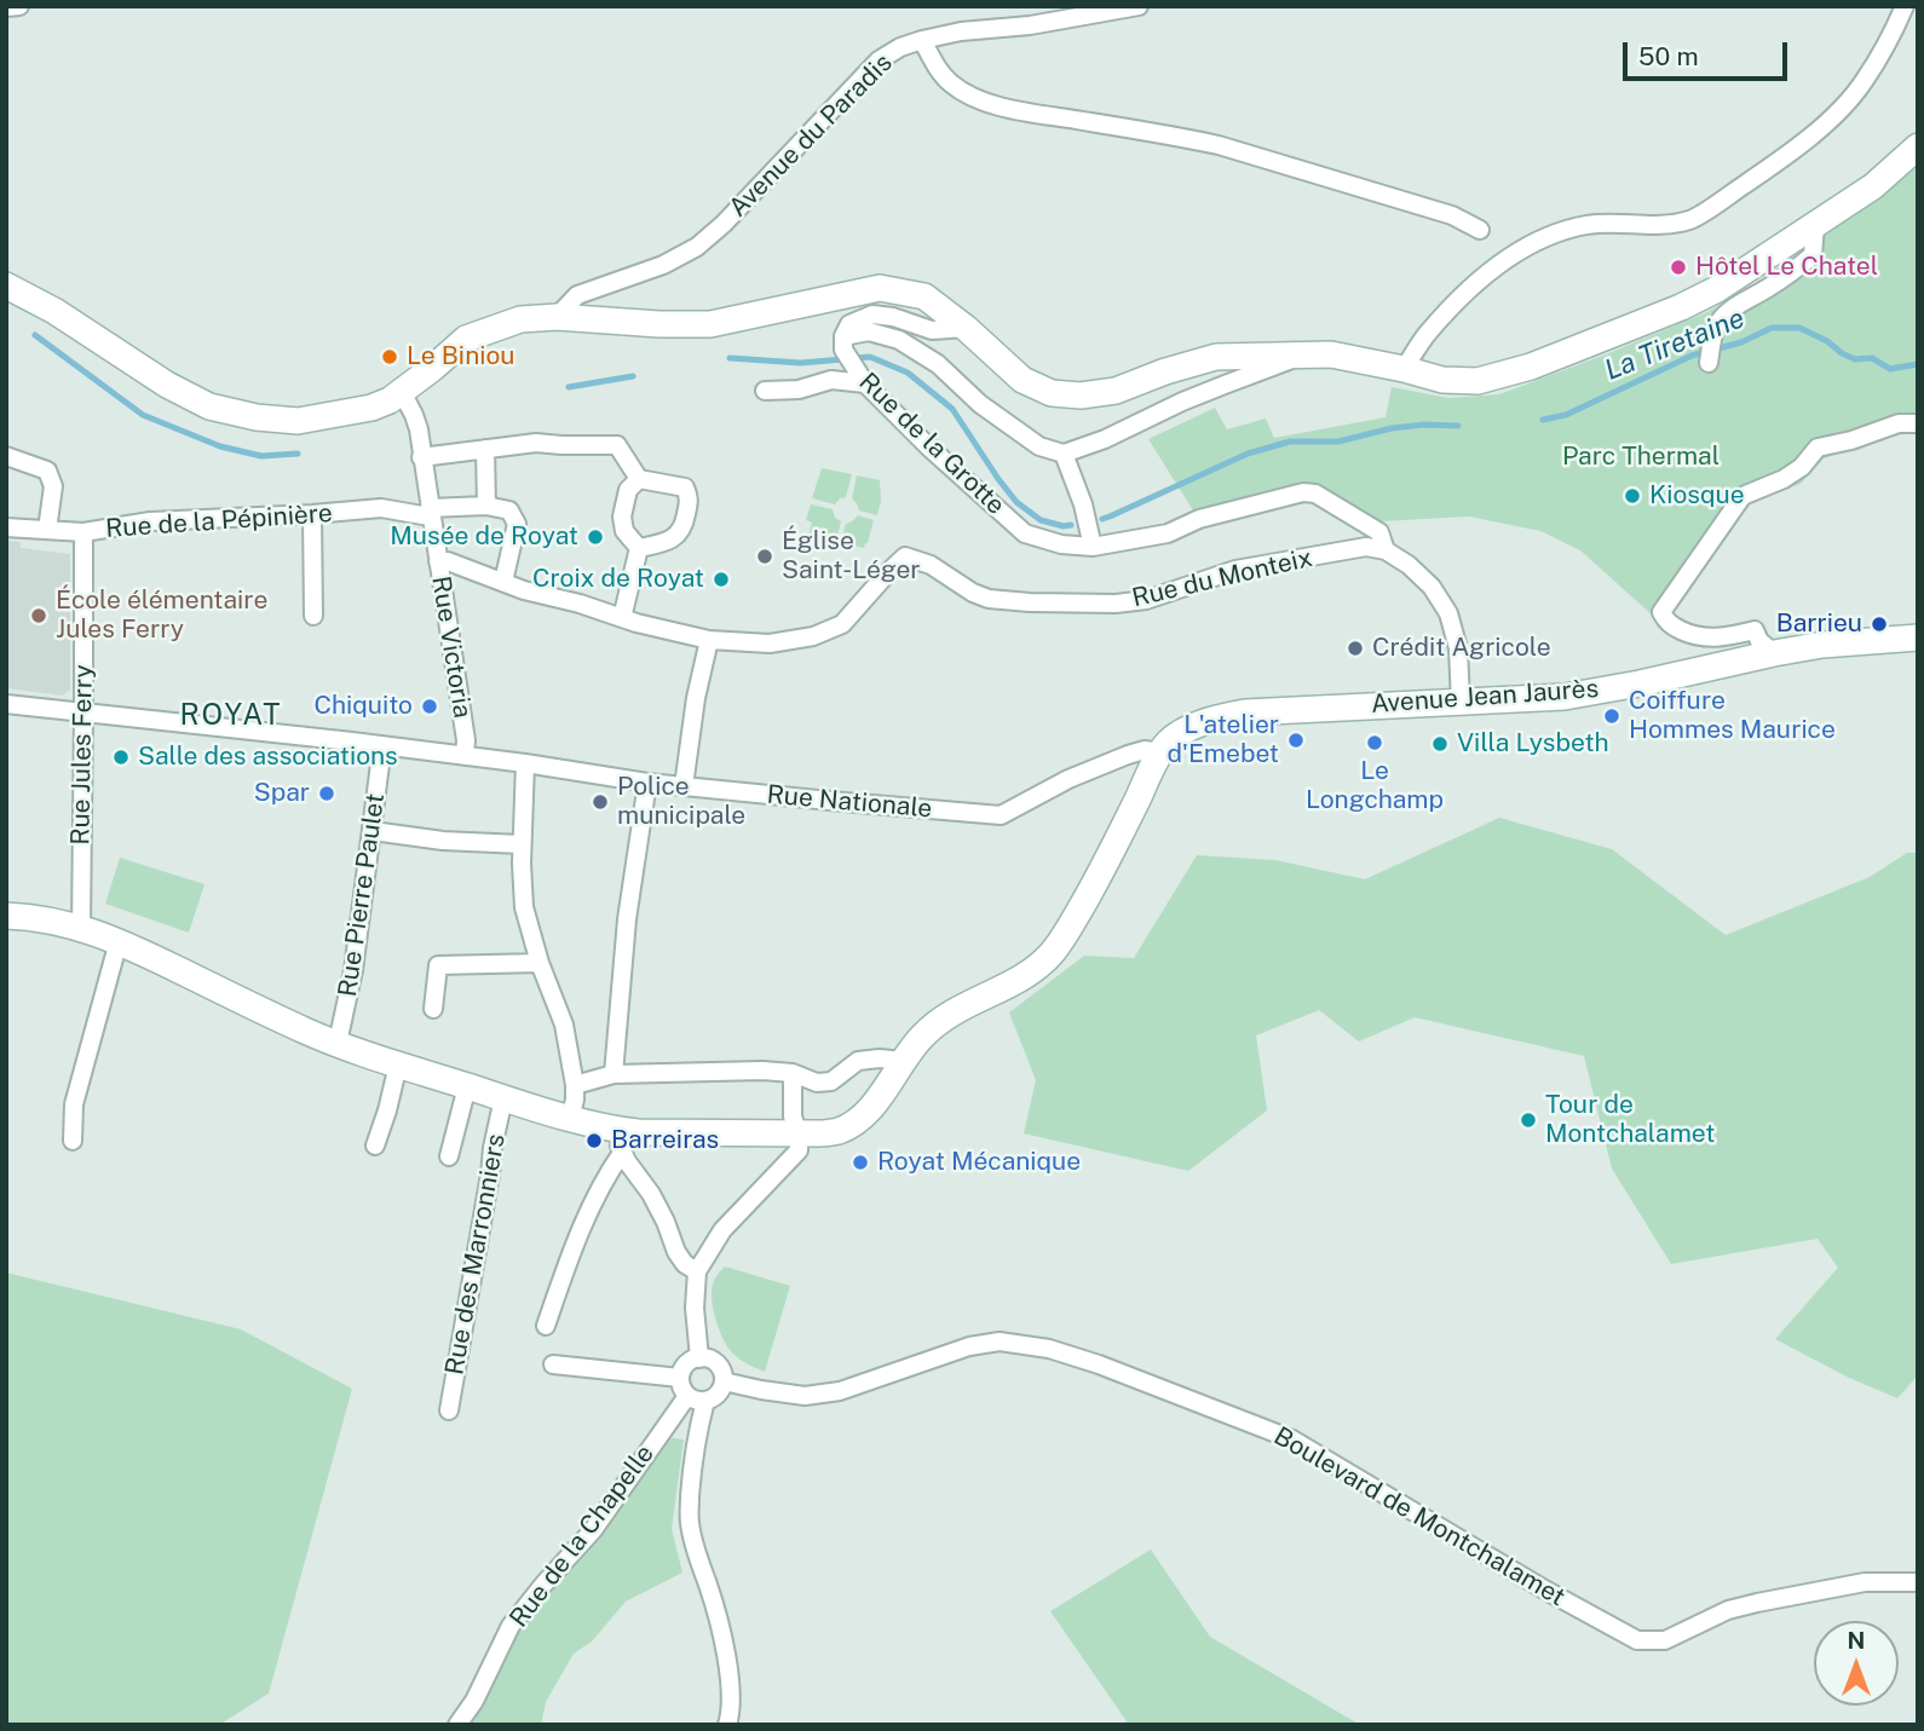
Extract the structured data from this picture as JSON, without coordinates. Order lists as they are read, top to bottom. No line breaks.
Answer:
{"streets":{"main road":["Avenue Jean Jaurès"],"street":["Avenue du Paradis","Rue de la Grotte","Rue de la Pépinière","Rue du Monteix","Rue Victoria","Rue Jules Ferry","Rue Nationale","Rue Pierre Paulet","Rue des Marronniers","Boulevard de Montchalamet","Rue de la Chapelle"]},"crossings":[["Rue de la Grotte","Rue du Monteix"],["Rue de la Grotte","Avenue Jean Jaurès"],["Rue de la Pépinière","Rue Victoria"],["Rue de la Pépinière","Rue Jules Ferry"],["Rue Victoria","Rue Nationale"],["Avenue Jean Jaurès","Rue Nationale"],["Rue Jules Ferry","Rue Nationale"],["Rue Nationale","Rue Pierre Paulet"],["Boulevard de Montchalamet","Rue de la Chapelle"]],"districts":["ROYAT"],"water":["La Tiretaine"],"parks":["Parc Thermal"],"places":["Hôtel Le Chatel","Le Biniou","Kiosque","Musée de Royat","Église Saint-Léger","Croix de Royat","École élémentaire Jules Ferry","Barrieu","Crédit Agricole","Chiquito","Coiffure Hommes Maurice","L'atelier d'Emebet","Le Longchamp","Villa Lysbeth","Salle des associations","Spar","Police municipale","Tour de Montchalamet","Barreiras","Royat Mécanique"],"scale_bar":"50 m","north":"top"}
